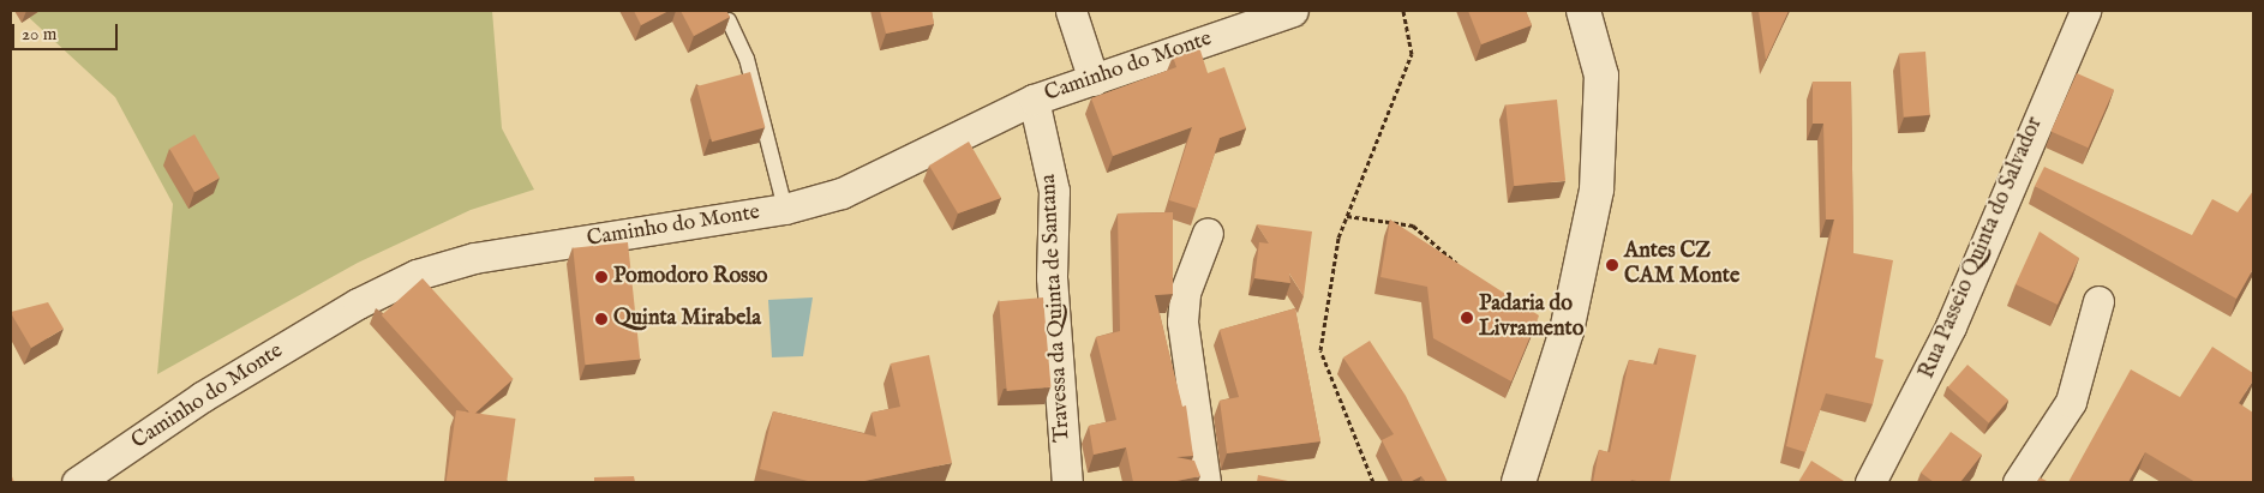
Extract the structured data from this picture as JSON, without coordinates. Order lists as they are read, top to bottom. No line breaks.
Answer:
{"streets":{"street":["Caminho do Monte","Rua Passeio Quinta do Salvador","Travessa da Quinta de Santana"]},"crossings":[["Caminho do Monte","Travessa da Quinta de Santana"]],"places":["Antes CZ CAM Monte","Pomodoro Rosso","Padaria do Livramento","Quinta Mirabela"],"scale_bar":"20 m"}
